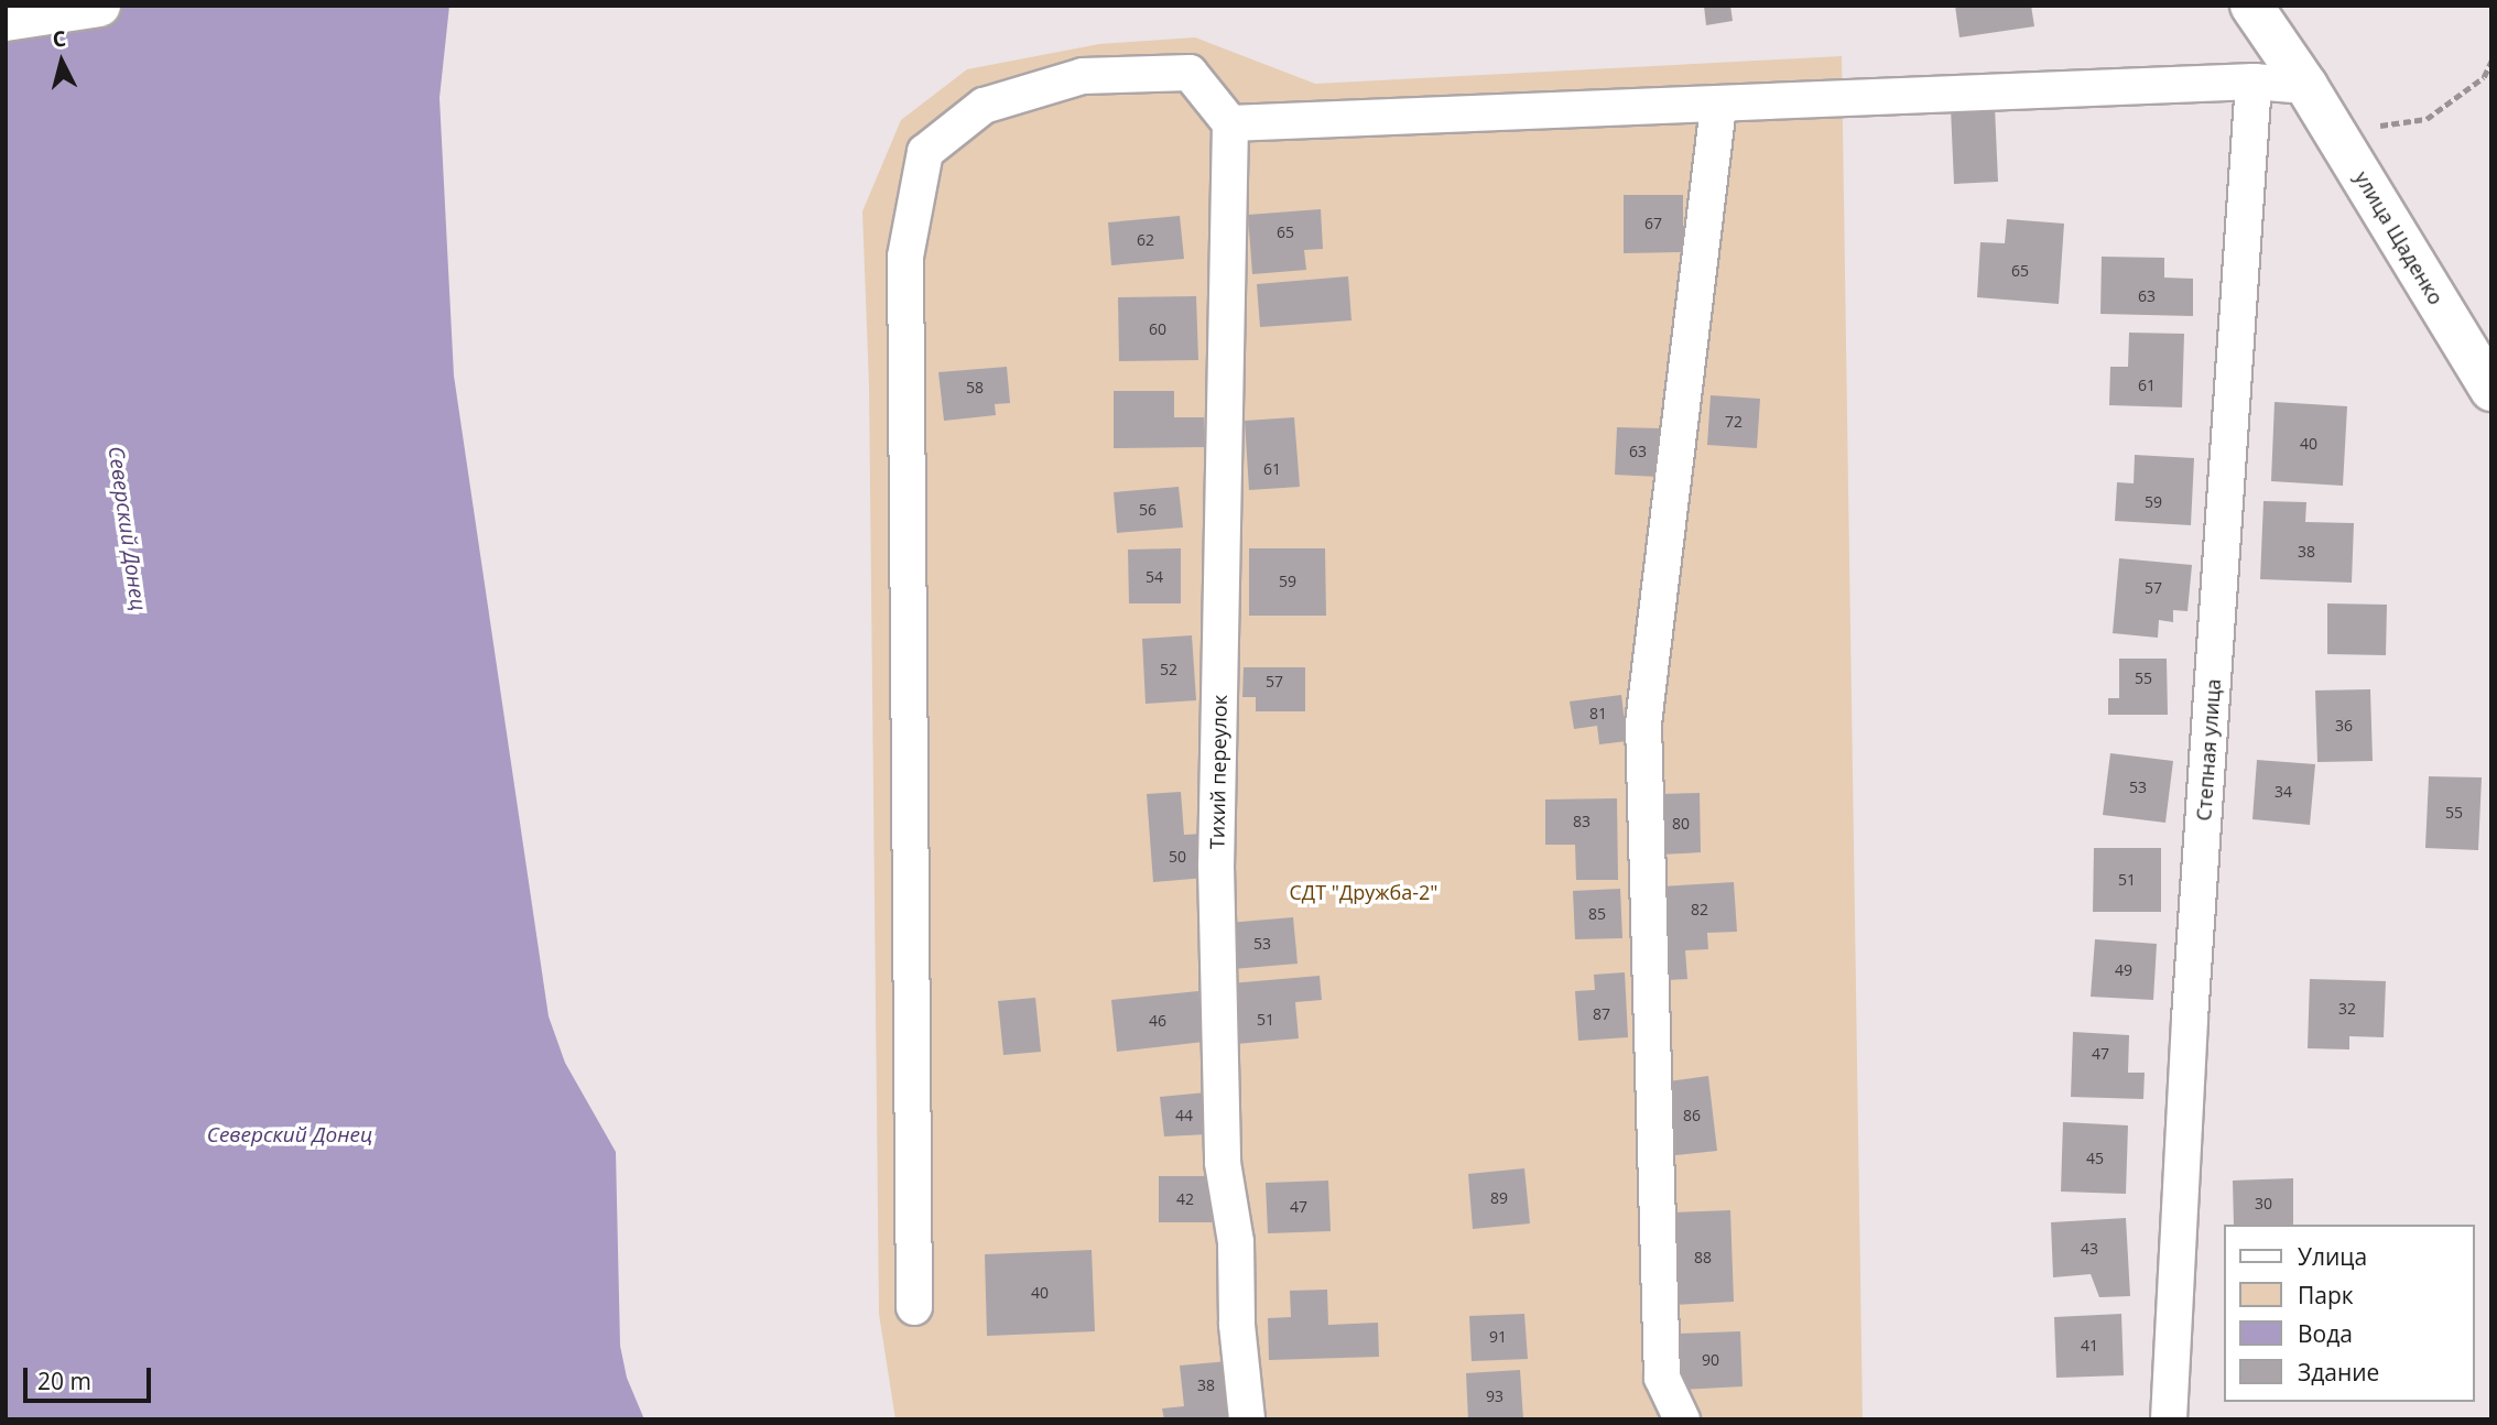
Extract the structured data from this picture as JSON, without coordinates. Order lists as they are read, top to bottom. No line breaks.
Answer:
{"streets":{"main road":["улица Щаденко"],"street":["Степная улица","Тихий переулок"]},"water":["Северский Донец"],"parks":["СДТ \"Дружба-2\""],"house_numbers":["67","65","62","65","63","60","61","58","72","40","63","61","59","56","38","54","59","57","52","55","57","81","36","53","34","55","83","80","50","51","82","85","53","49","32","87","51","46","47","44","86","45","89","42","30","47","43","88","40","91","41","90","38","93"],"legend":["Улица","Парк","Вода","Здание"],"scale_bar":"20 m","north":"top"}
